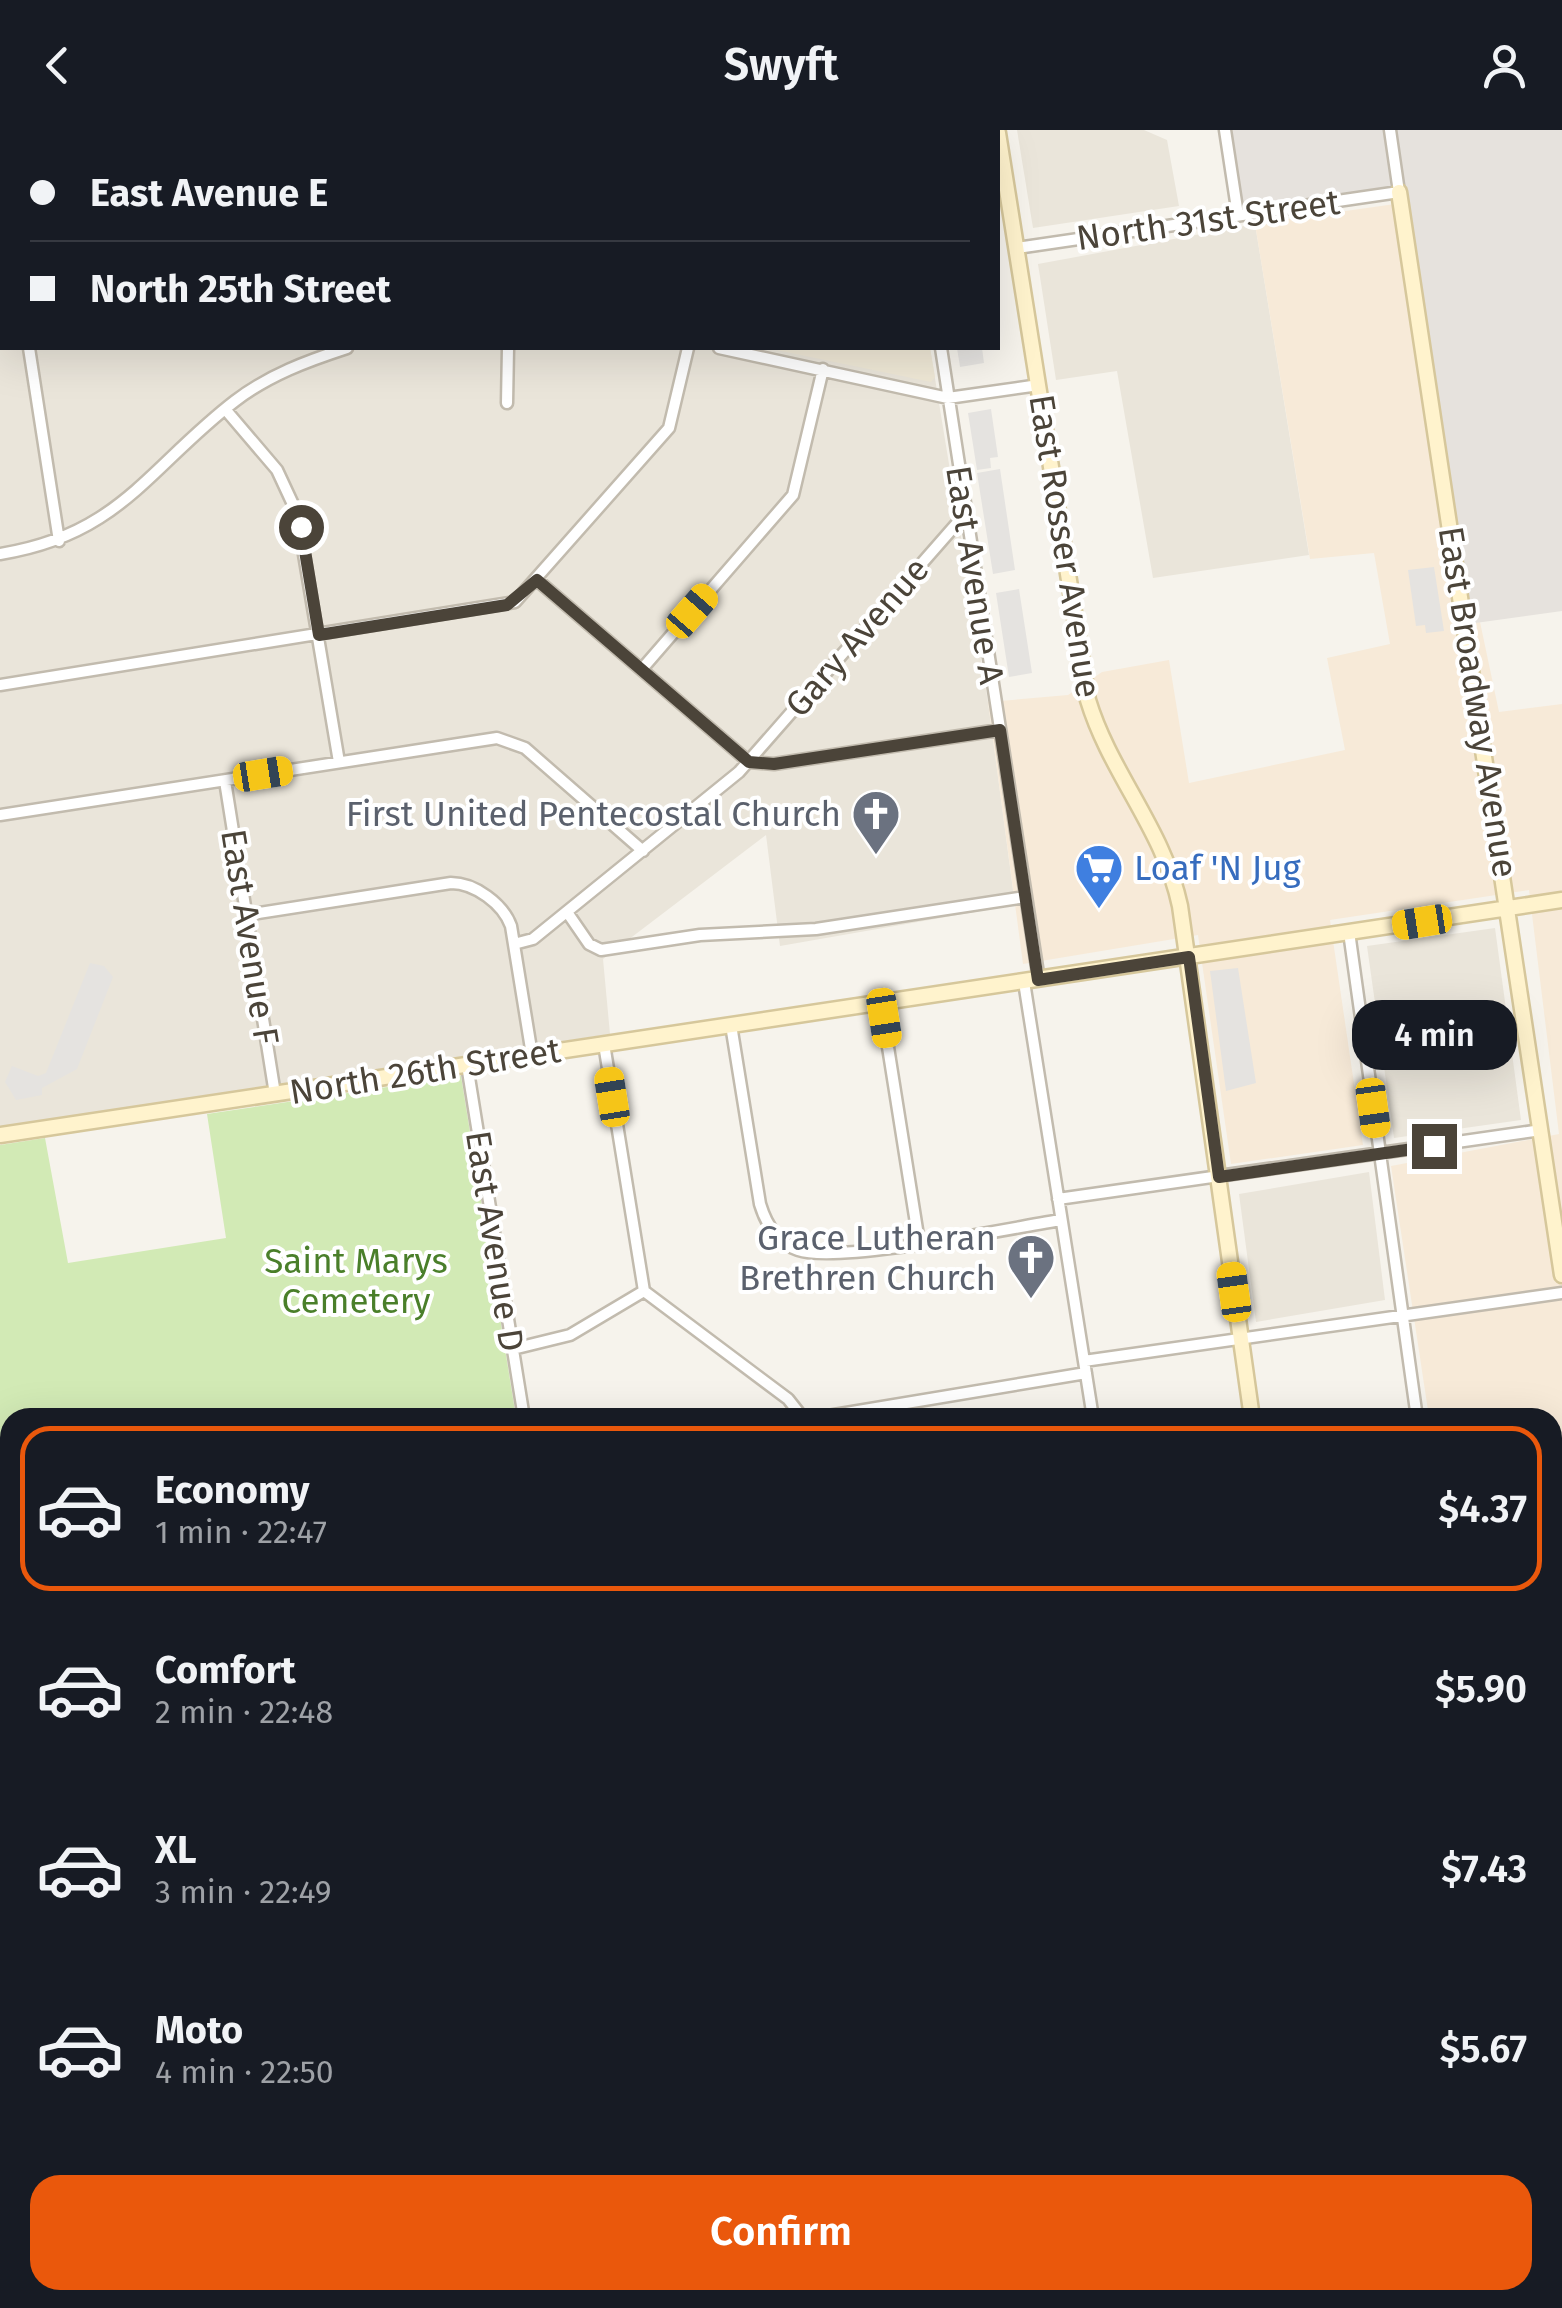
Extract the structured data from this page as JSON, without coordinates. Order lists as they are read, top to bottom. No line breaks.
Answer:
{"streets":{"street":["North 31st Street","East Rosser Avenue","East Avenue A","Gary Avenue","East Broadway Avenue","East Avenue F","North 26th Street","East Avenue D"]},"crossings":[["North 31st Street","East Rosser Avenue"],["North 31st Street","East Broadway Avenue"],["East Rosser Avenue","North 26th Street"],["East Avenue A","Gary Avenue"],["East Avenue A","North 26th Street"],["East Broadway Avenue","North 26th Street"],["East Avenue F","North 26th Street"],["North 26th Street","East Avenue D"]],"parks":["Saint Marys Cemetery"],"places":{"church":["First United Pentecostal Church","Grace Lutheran Brethren Church"],"supermarket":["Loaf 'N Jug"]},"page":{"header":"Swyft","banner":["East Avenue E","North 25th Street"],"bubble":"4 min","list":[{"name":"Economy","note":"1 min · 22:47","value":"$4.37"},{"name":"Comfort","note":"2 min · 22:48","value":"$5.90"},{"name":"XL","note":"3 min · 22:49","value":"$7.43"},{"name":"Moto","note":"4 min · 22:50","value":"$5.67"}],"buttons":"Confirm"}}
